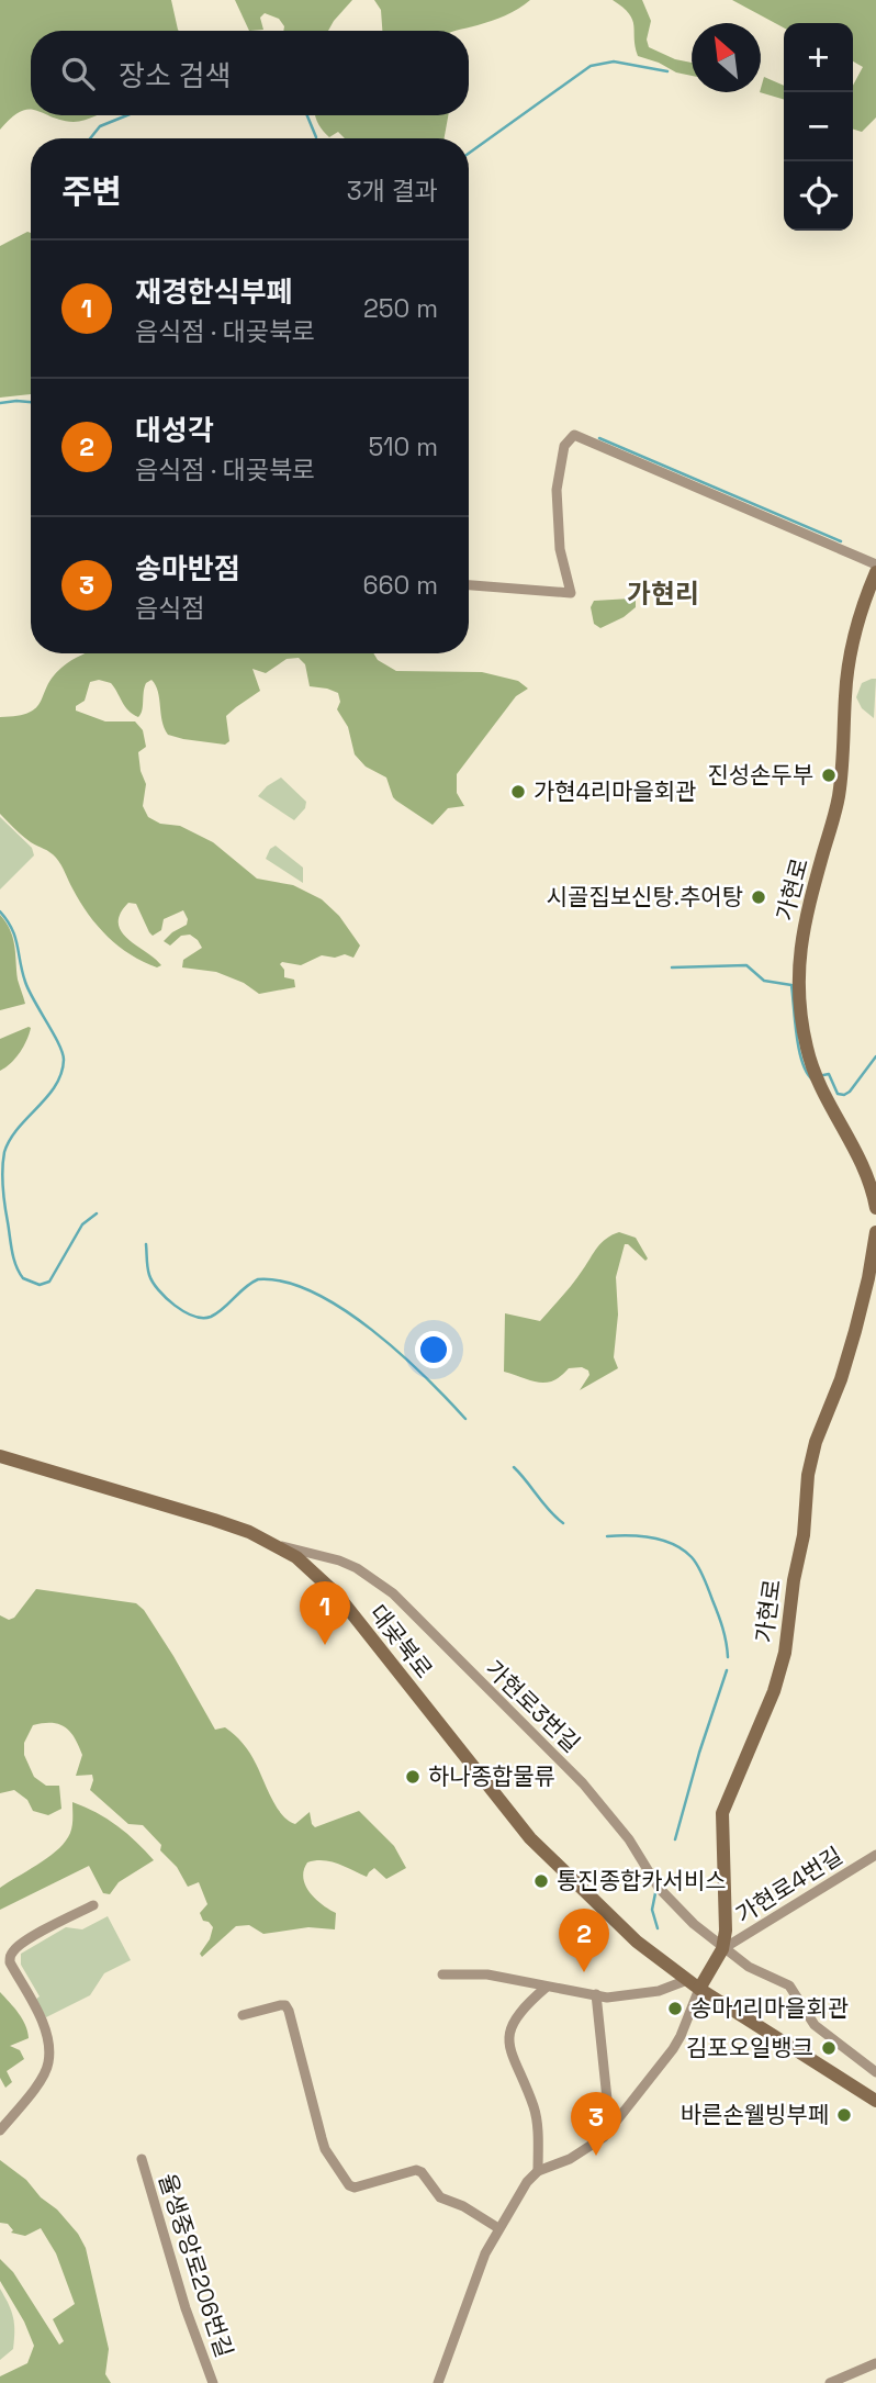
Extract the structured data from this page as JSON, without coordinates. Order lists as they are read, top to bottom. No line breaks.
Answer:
{"streets":{"street":["가현로","대곶북로","가현로3번길","가현로4번길","율생중앙로206번길"]},"crossings":[["가현로","대곶북로"],["가현로","가현로3번길"],["가현로","가현로4번길"],["대곶북로","가현로3번길"],["가현로3번길","가현로4번길"]],"districts":["가현리"],"places":["진성손두부","가현4리마을회관","시골집보신탕.추어탕","하나종합물류","통진종합카서비스","송마1리마을회관","김포오일뱅크","바른손웰빙부페"],"north":"top left","page":{"map_buttons":["+","−"],"search":"장소 검색","heading":["주변","3개 결과"],"list":[{"mark":"1","name":"재경한식부페","note":"음식점 · 대곶북로","value":"250 m"},{"mark":"2","name":"대성각","note":"음식점 · 대곶북로","value":"510 m"},{"mark":"3","name":"송마반점","note":"음식점","value":"660 m"}],"pins":["1","2","3"]}}
